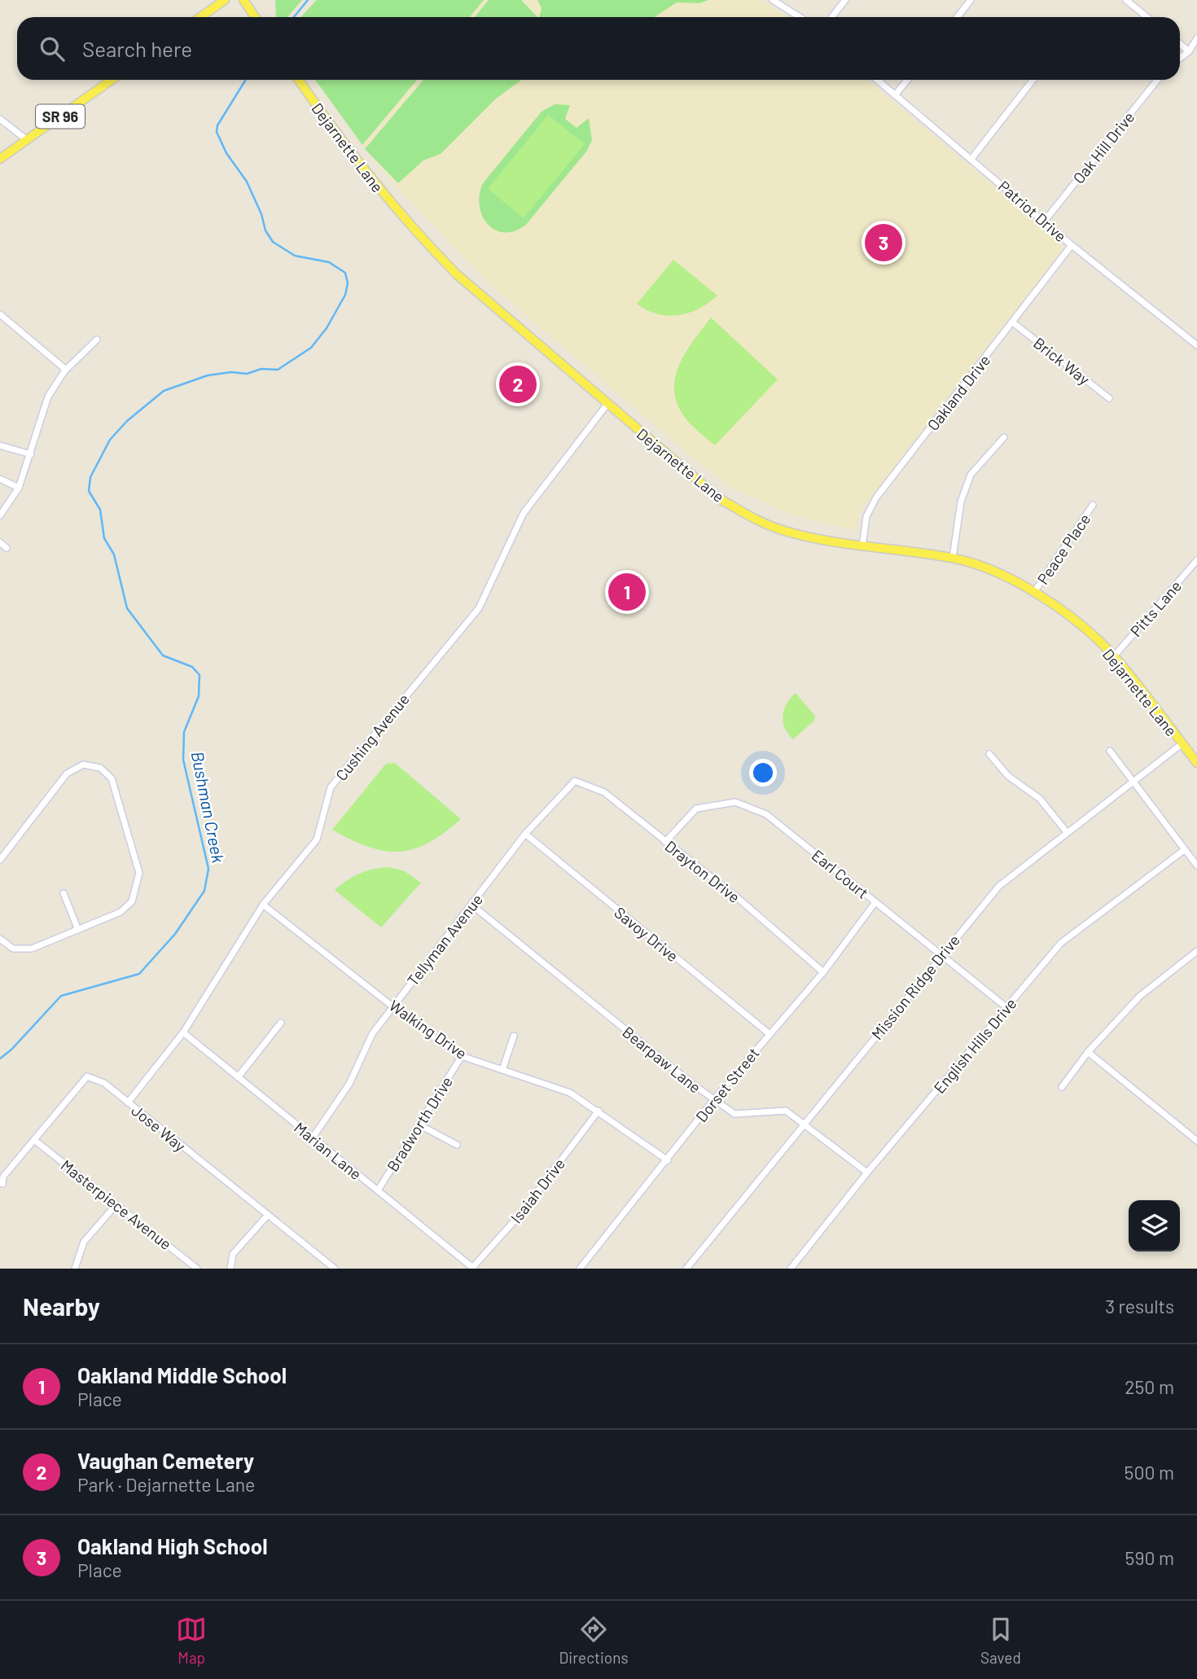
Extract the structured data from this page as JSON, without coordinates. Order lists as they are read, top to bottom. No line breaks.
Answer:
{"streets":{"main road":["SR 96","Dejarnette Lane"],"street":["Oak Hill Drive","Patriot Drive","Brick Way","Oakland Drive","Peace Place","Pitts Lane","Cushing Avenue","Drayton Drive","Earl Court","Savoy Drive","Tellyman Avenue","Mission Ridge Drive","Walking Drive","English Hills Drive","Bearpaw Lane","Dorset Street","Bradworth Drive","Jose Way","Marian Lane","Isaiah Drive","Masterpiece Avenue"]},"crossings":[["Dejarnette Lane","Oakland Drive"],["Dejarnette Lane","Peace Place"],["Dejarnette Lane","Pitts Lane"],["Dejarnette Lane","Cushing Avenue"],["Dejarnette Lane","Mission Ridge Drive"],["Oak Hill Drive","Patriot Drive"],["Patriot Drive","Oakland Drive"],["Brick Way","Oakland Drive"],["Cushing Avenue","Walking Drive"],["Cushing Avenue","Jose Way"],["Cushing Avenue","Marian Lane"],["Drayton Drive","Earl Court"],["Drayton Drive","Tellyman Avenue"],["Drayton Drive","Dorset Street"],["Earl Court","Mission Ridge Drive"],["Earl Court","English Hills Drive"],["Earl Court","Dorset Street"],["Savoy Drive","Tellyman Avenue"],["Savoy Drive","Dorset Street"],["Tellyman Avenue","Walking Drive"],["Tellyman Avenue","Bearpaw Lane"],["Tellyman Avenue","Marian Lane"],["Mission Ridge Drive","Bearpaw Lane"],["Walking Drive","Dorset Street"],["Walking Drive","Bradworth Drive"],["Walking Drive","Isaiah Drive"],["English Hills Drive","Bearpaw Lane"],["Bearpaw Lane","Dorset Street"],["Bradworth Drive","Marian Lane"],["Jose Way","Masterpiece Avenue"],["Marian Lane","Isaiah Drive"]],"water":["Bushman Creek"],"page":{"search":"Search here","pins":["3","2","1"],"heading":["Nearby","3 results"],"list":[{"mark":"1","name":"Oakland Middle School","note":"Place","value":"250 m"},{"mark":"2","name":"Vaughan Cemetery","note":"Park · Dejarnette Lane","value":"500 m"},{"mark":"3","name":"Oakland High School","note":"Place","value":"590 m"}],"nav":["Map","Directions","Saved"]}}
